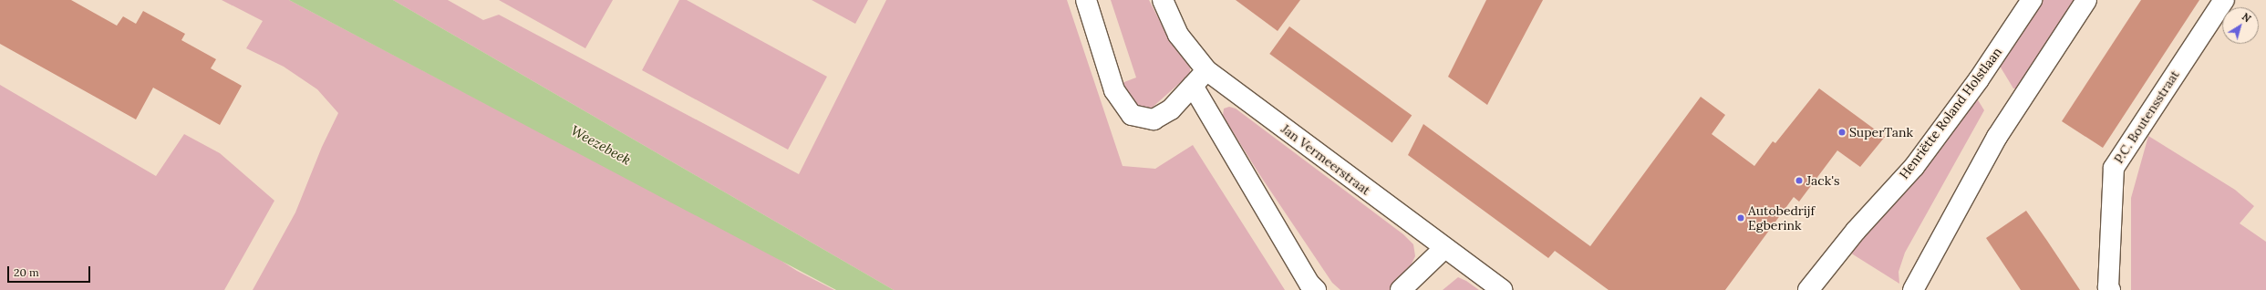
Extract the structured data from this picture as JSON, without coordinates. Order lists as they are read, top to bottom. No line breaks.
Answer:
{"streets":{"street":["Henriëtte Roland Holstlaan","P.C. Boutensstraat","Jan Vermeerstraat"]},"water":["Weezebeek"],"places":["SuperTank","Jack's","Autobedrijf Egberink"],"scale_bar":"20 m","north":"top right"}
